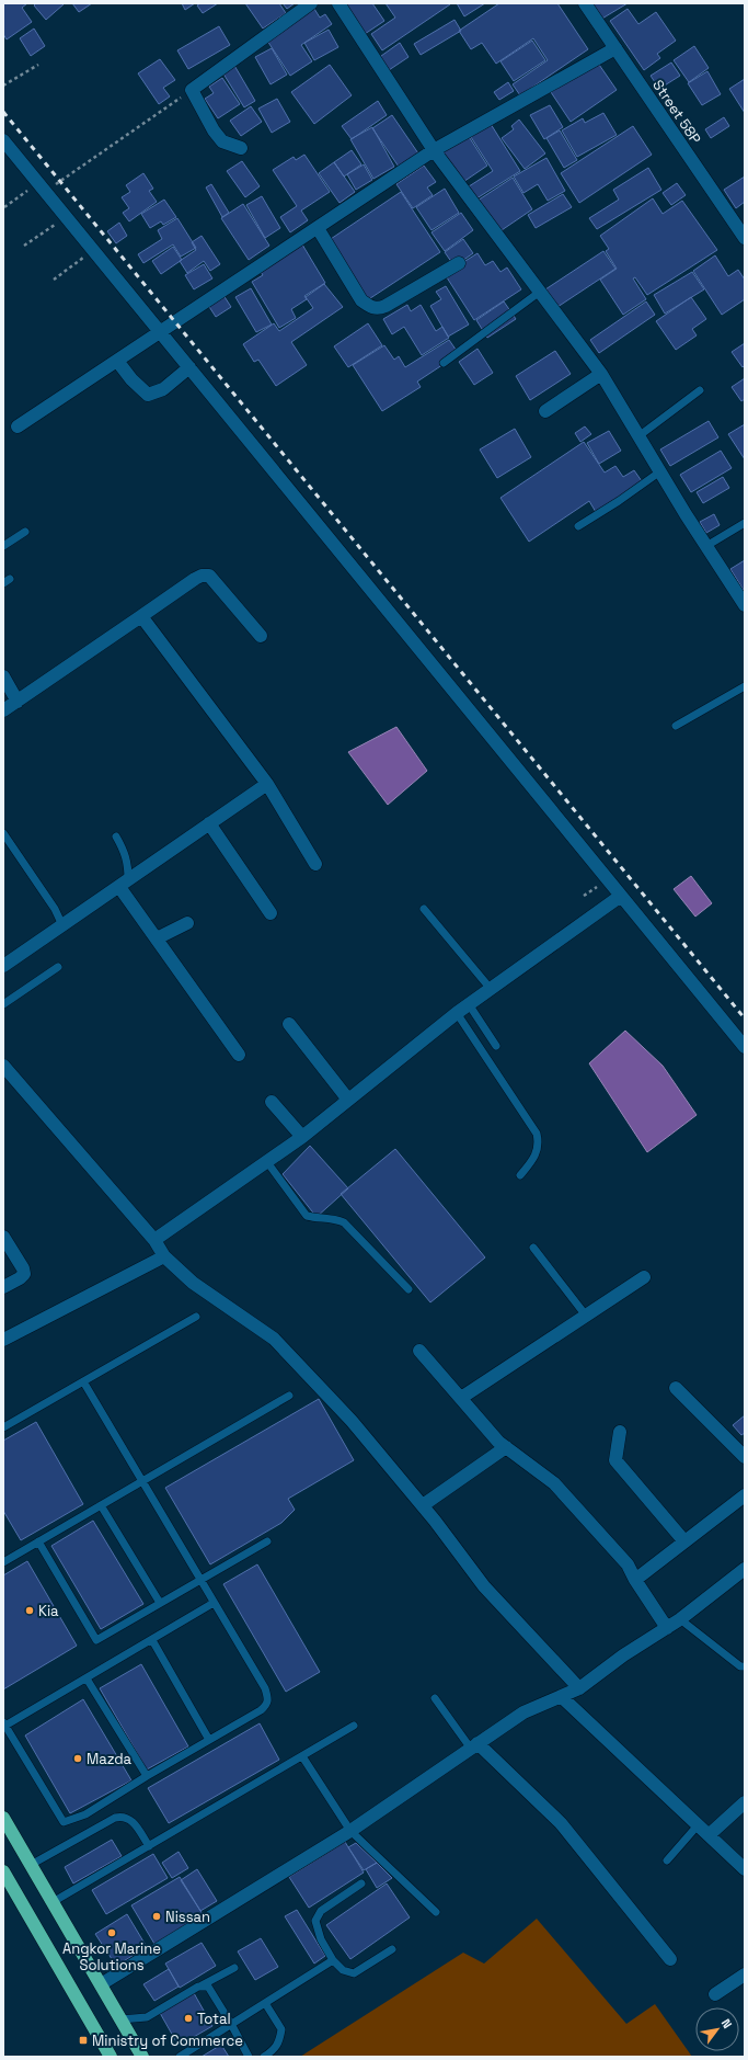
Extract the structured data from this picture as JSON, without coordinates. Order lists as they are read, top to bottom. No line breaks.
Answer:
{"streets":{"street":["Street 58P"]},"places":{"other":["Kia","Mazda","Nissan","Angkor Marine Solutions","Total"],"transit":["Ministry of Commerce"]},"north":"top right"}
